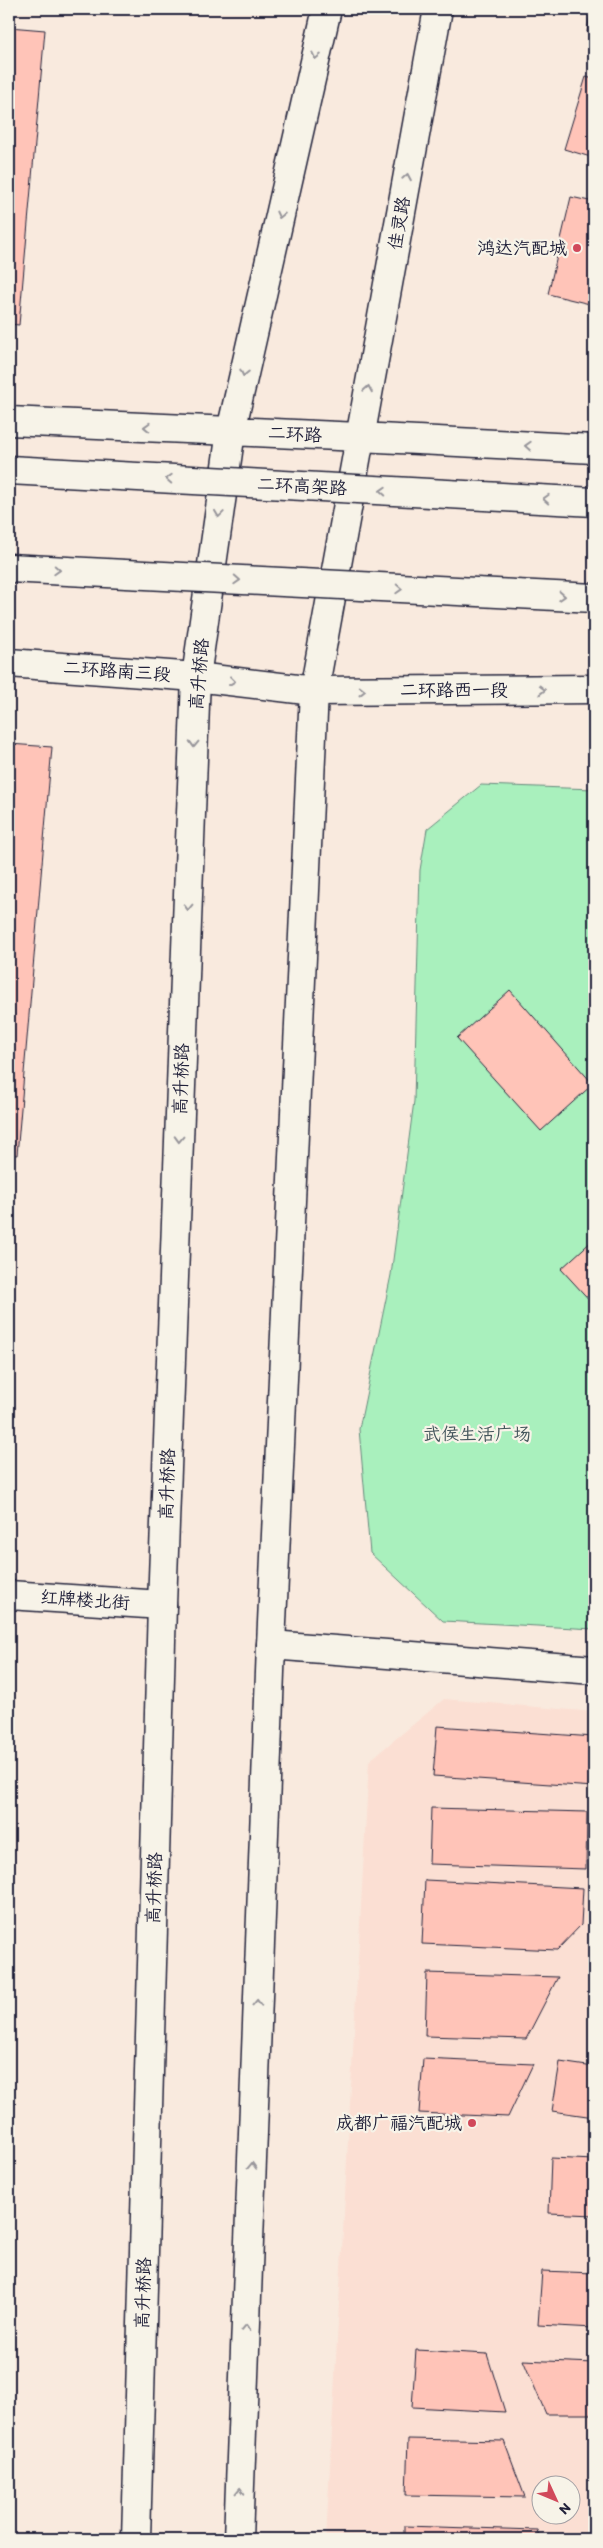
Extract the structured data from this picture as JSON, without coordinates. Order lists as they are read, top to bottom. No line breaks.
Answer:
{"streets":{"main road":["佳灵路","二环路","二环高架路","二环路南三段","高升桥路","二环路西一段","红牌楼北街"]},"crossings":[["佳灵路","二环路"],["二环路","高升桥路"],["二环路南三段","高升桥路"],["二环路南三段","二环路西一段"],["高升桥路","红牌楼北街"]],"parks":["武侯生活广场"],"places":["鸿达汽配城","成都广福汽配城"],"north":"bottom right"}
